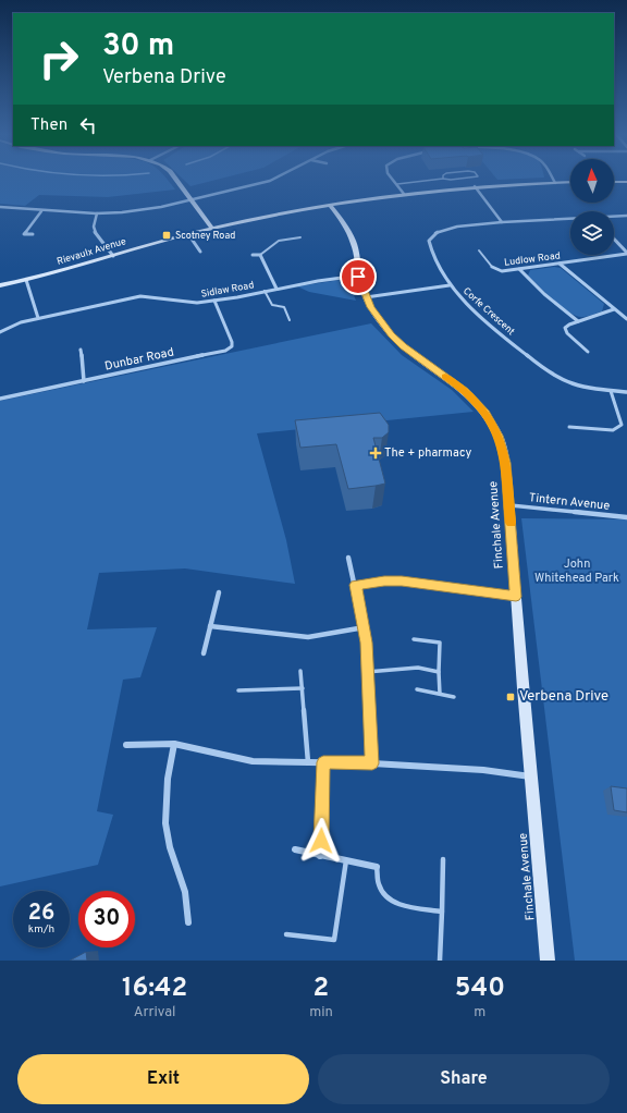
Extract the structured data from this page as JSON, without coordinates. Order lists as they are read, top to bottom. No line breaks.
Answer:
{"streets":{"street":["Rievaulx Avenue","Ludlow Road","Sidlaw Road","Corfe Crescent","Dunbar Road","Tintern Avenue","Finchale Avenue"]},"crossings":[["Rievaulx Avenue","Finchale Avenue"],["Sidlaw Road","Dunbar Road"],["Sidlaw Road","Finchale Avenue"],["Tintern Avenue","Finchale Avenue"]],"parks":["John Whitehead Park"],"places":{"transit":["Scotney Road","Verbena Drive"],"health":["The + pharmacy"]},"north":"top","page":{"turn":["30 m","Verbena Drive"],"then":"Then","speed":"26 km/h","limit":"30","eta":["16:42","Arrival","2","min","540","m"],"buttons":["Exit","Share"]}}
